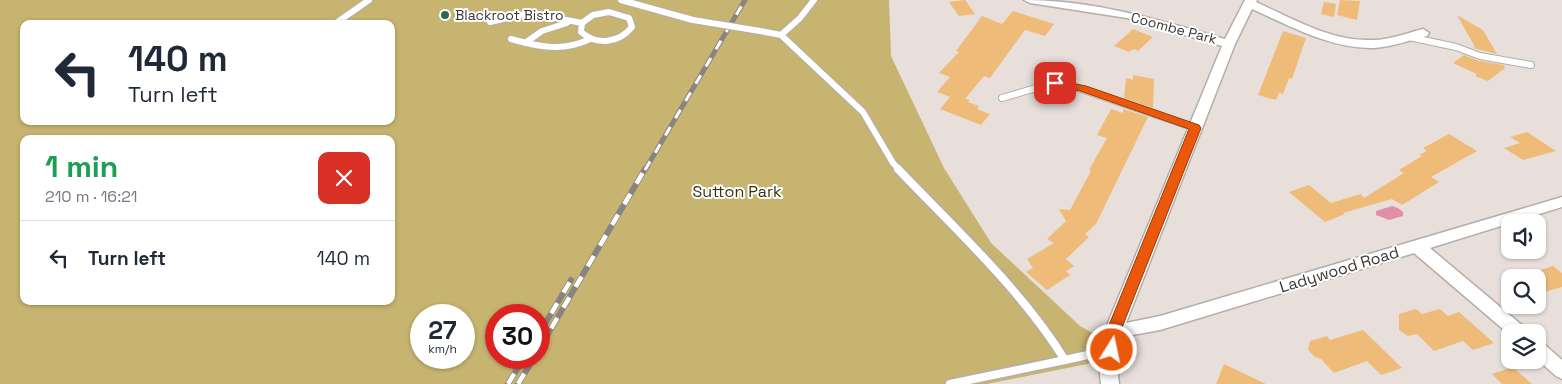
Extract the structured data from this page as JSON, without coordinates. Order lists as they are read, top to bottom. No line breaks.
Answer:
{"streets":{"street":["Coombe Park","Ladywood Road"]},"parks":["Sutton Park"],"places":["Blackroot Bistro"],"page":{"turn":["140 m","Turn left"],"heading":["1 min","210 m · 16:21"],"list":[{"name":"Turn left","value":"140 m"}],"speed":"27 km/h","limit":"30"}}
